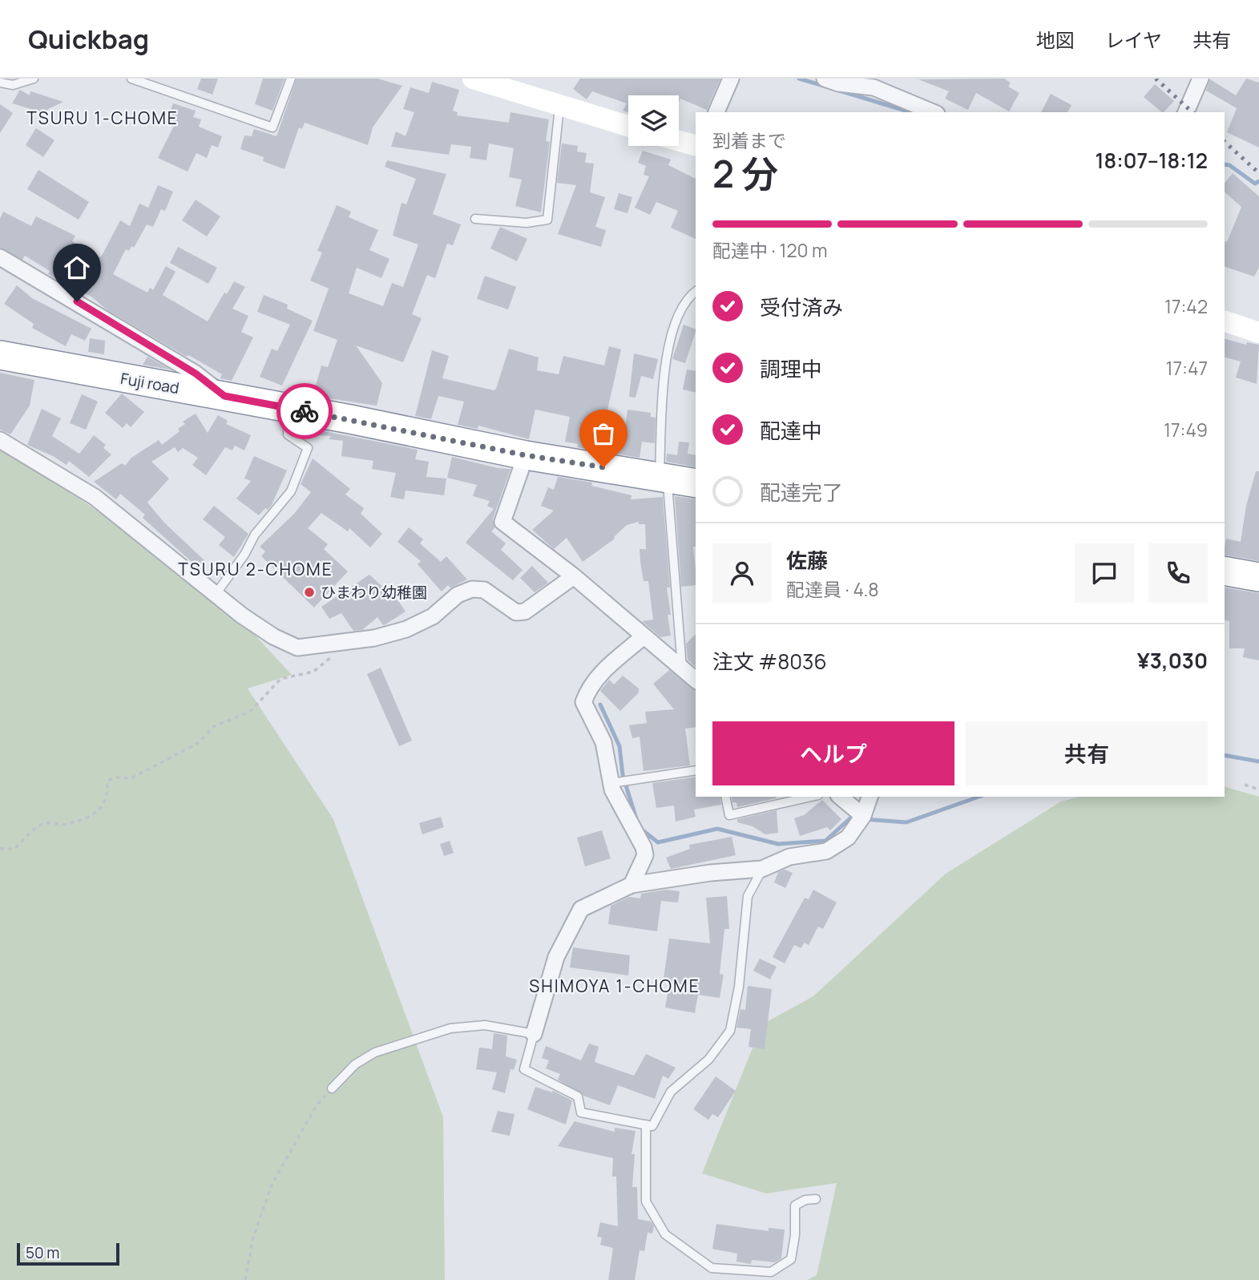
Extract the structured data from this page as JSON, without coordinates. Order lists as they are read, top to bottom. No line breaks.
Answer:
{"streets":{"highway":["Fuji road"]},"districts":["TSURU 1-CHOME","TSURU 2-CHOME","SHIMOYA 1-CHOME"],"places":["ひまわり幼稚園"],"scale_bar":"50 m","page":{"header":"Quickbag","nav":["地図","レイヤ","共有"],"heading":["2 分","到着まで","18:07–18:12"],"panel":["佐藤","配達員 · 4.8","注文 #8036","¥3,030"],"bar":"配達中 · 120 m","list":[["受付済み","17:42"],["調理中","17:47"],["配達中","17:49"],"配達完了"],"buttons":["ヘルプ","共有"],"scale":"50 m"}}
